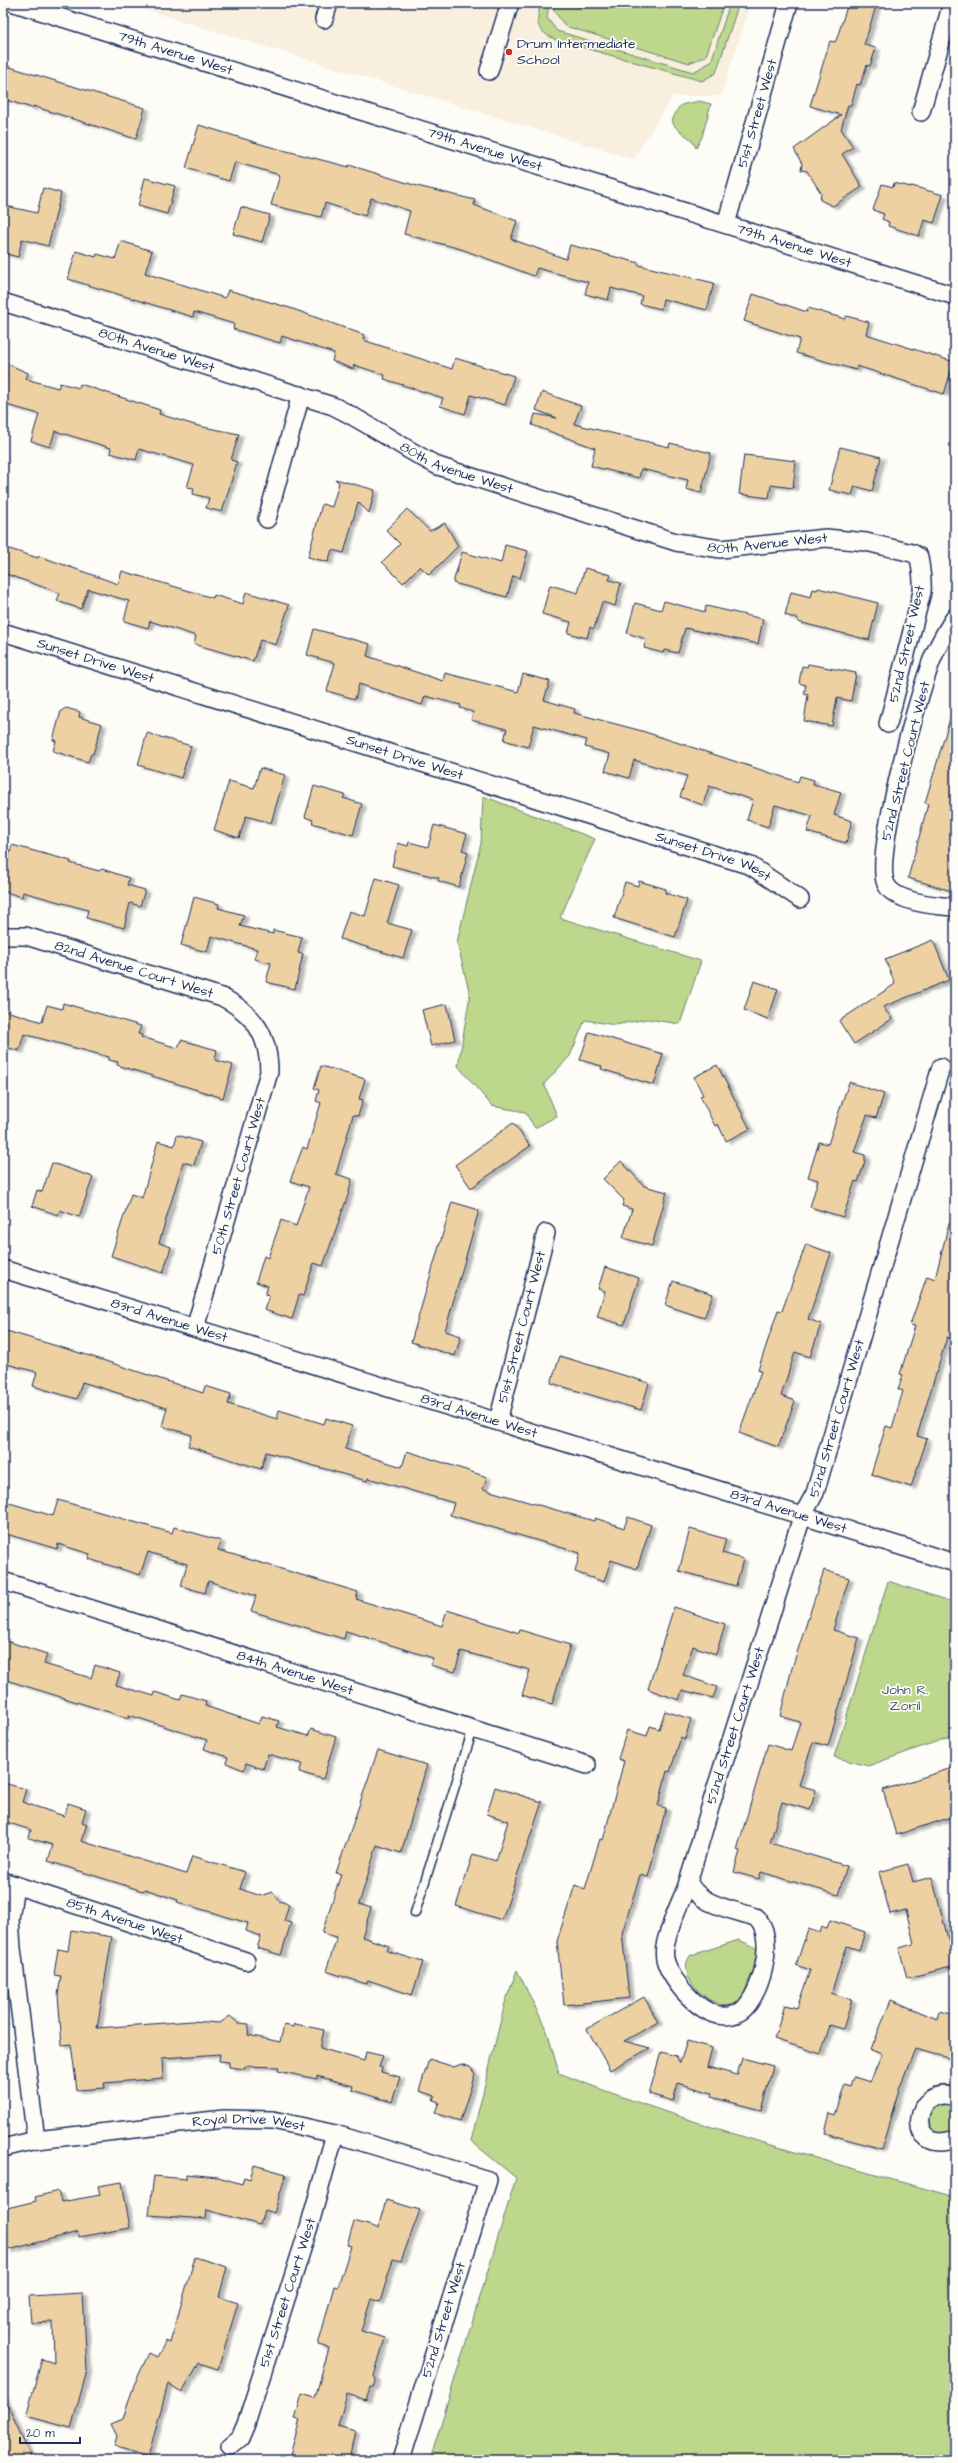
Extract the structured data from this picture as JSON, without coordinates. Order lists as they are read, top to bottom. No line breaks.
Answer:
{"streets":{"street":["79th Avenue West","51st Street West","80th Avenue West","52nd Street West","Sunset Drive West","52nd Street Court West","82nd Avenue Court West","50th Street Court West","83rd Avenue West","51st Street Court West","84th Avenue West","85th Avenue West","Royal Drive West"]},"crossings":[["79th Avenue West","51st Street West"],["80th Avenue West","52nd Street West"],["52nd Street West","Royal Drive West"],["52nd Street Court West","83rd Avenue West"],["82nd Avenue Court West","50th Street Court West"],["50th Street Court West","83rd Avenue West"],["83rd Avenue West","51st Street Court West"],["51st Street Court West","Royal Drive West"]],"parks":["John R. Zoril"],"places":["Drum Intermediate School"],"scale_bar":"20 m"}
